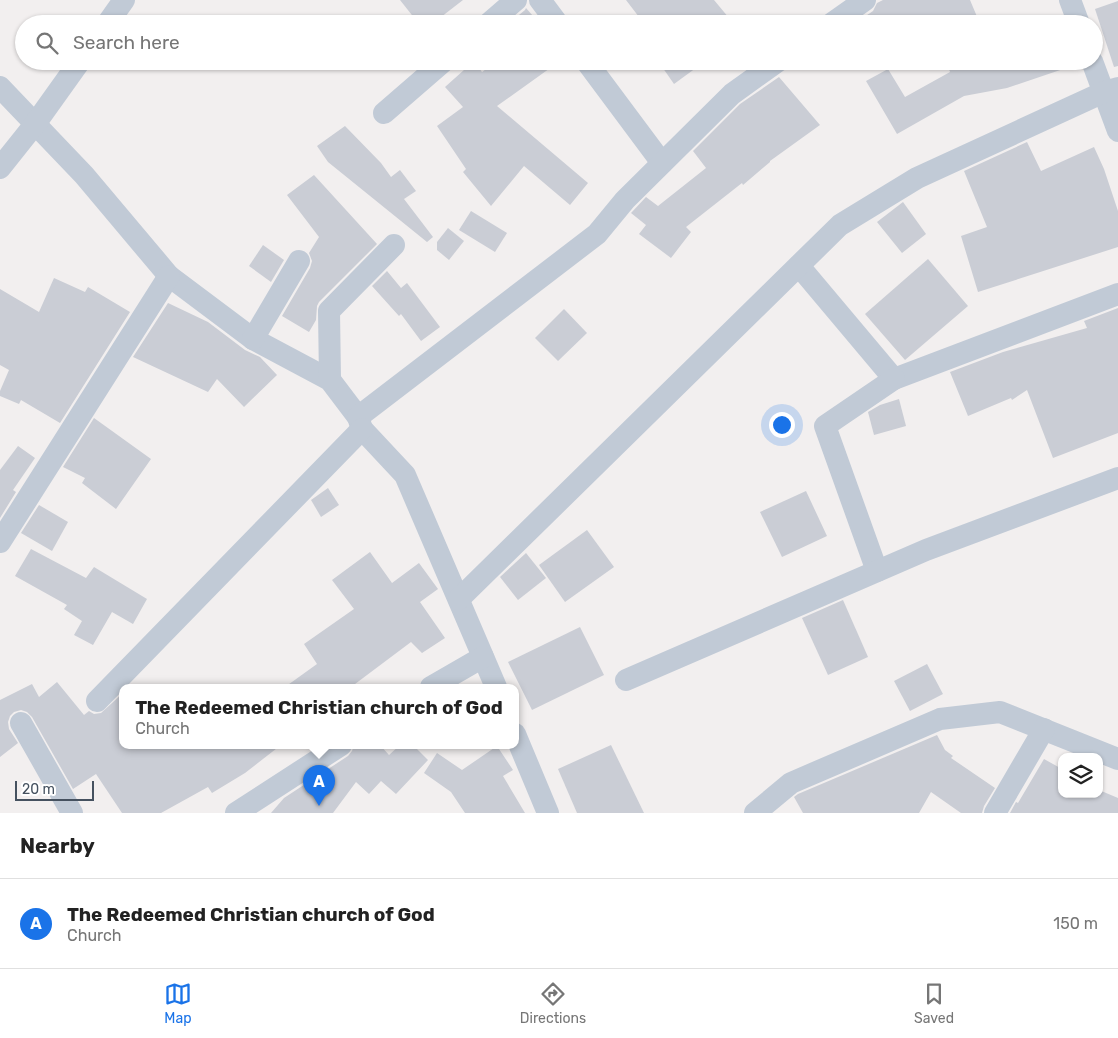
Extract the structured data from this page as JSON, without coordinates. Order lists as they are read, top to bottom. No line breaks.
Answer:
{"scale_bar":"20 m","page":{"search":"Search here","popup":["The Redeemed Christian church of God","Church"],"pins":"A","scale":"20 m","heading":"Nearby","list":[{"mark":"A","name":"The Redeemed Christian church of God","note":"Church","value":"150 m"}],"nav":["Map","Directions","Saved"]}}
